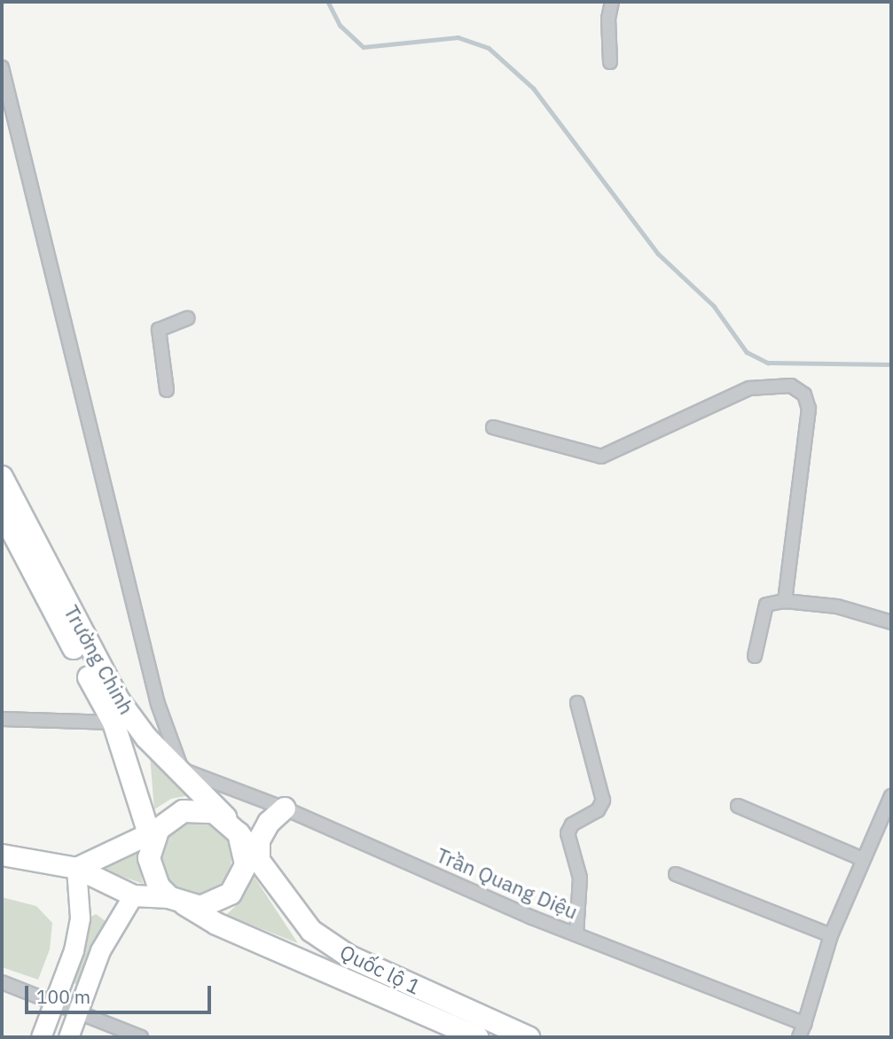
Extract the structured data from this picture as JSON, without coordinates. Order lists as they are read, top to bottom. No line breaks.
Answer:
{"streets":{"highway":["Trường Chinh","Quốc lộ 1"],"street":["Trần Quang Diệu"]},"crossings":[["Trường Chinh","Trần Quang Diệu"],["Trường Chinh","Quốc lộ 1"]],"scale_bar":"100 m"}
